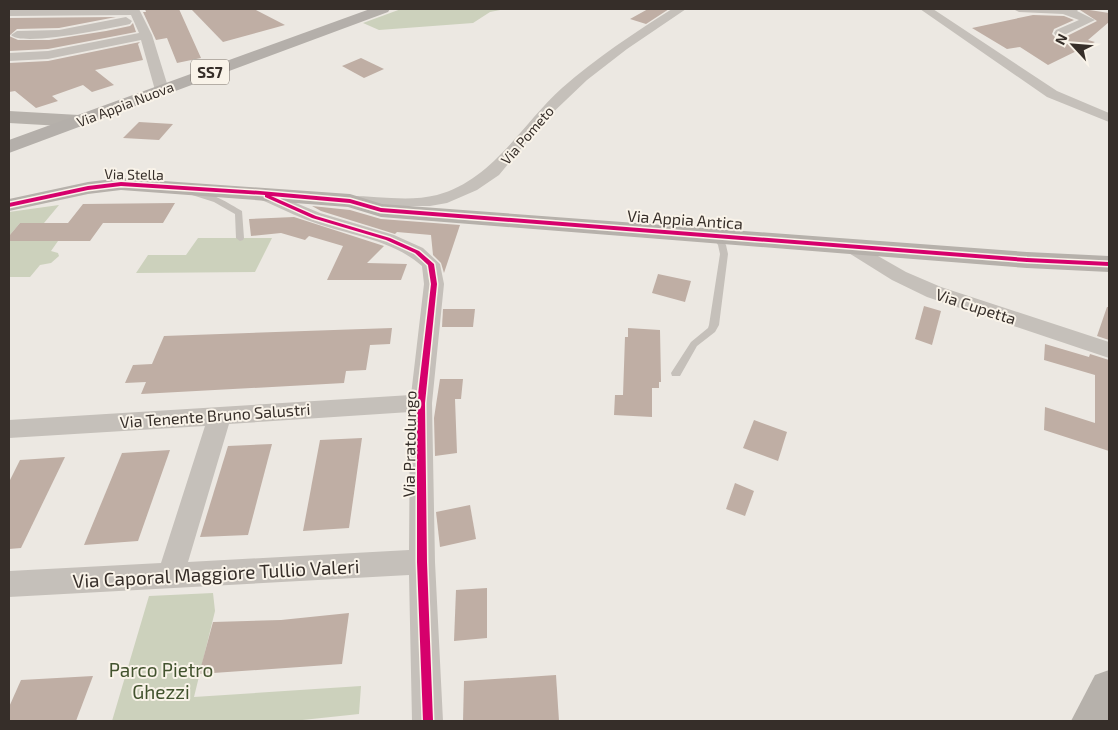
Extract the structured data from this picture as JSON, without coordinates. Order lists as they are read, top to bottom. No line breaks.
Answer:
{"streets":{"main road":["SS7","Via Appia Nuova"],"street":["Via Pometo","Via Stella","Via Appia Antica","Via Cupetta","Via Tenente Bruno Salustri","Via Pratolungo","Via Caporal Maggiore Tullio Valeri"]},"crossings":[["Via Pometo","Via Appia Antica"],["Via Stella","Via Appia Antica"],["Via Stella","Via Pratolungo"],["Via Appia Antica","Via Cupetta"],["Via Appia Antica","Via Pratolungo"],["Via Tenente Bruno Salustri","Via Pratolungo"],["Via Pratolungo","Via Caporal Maggiore Tullio Valeri"]],"parks":["Parco Pietro Ghezzi"],"north":"top left"}
